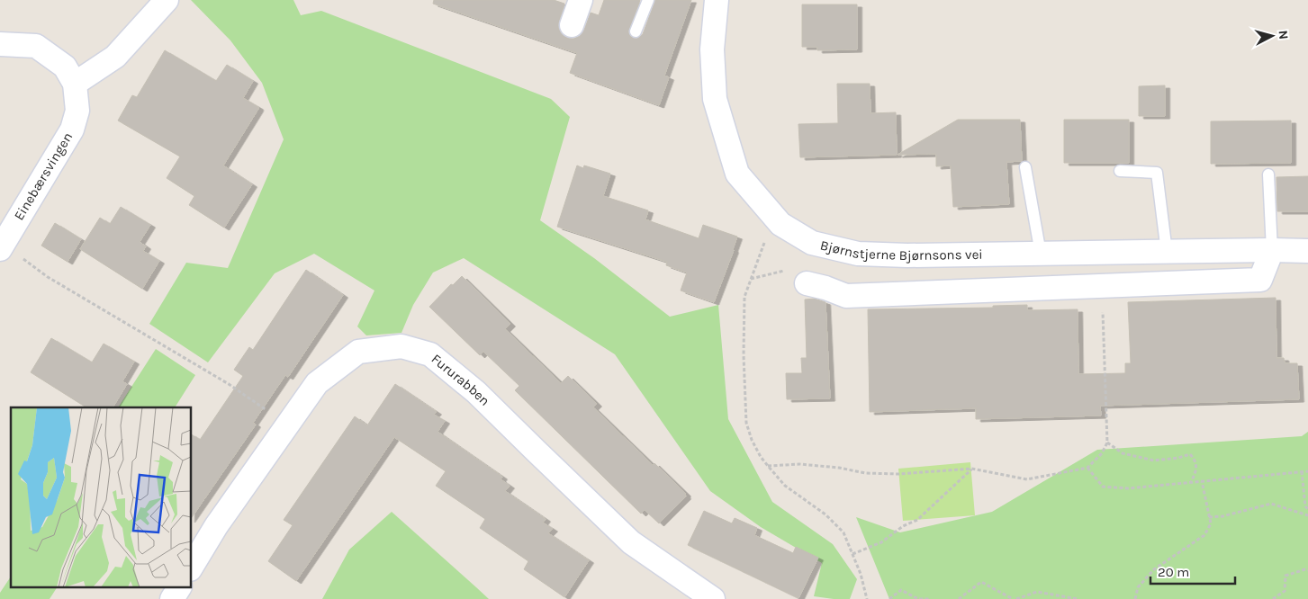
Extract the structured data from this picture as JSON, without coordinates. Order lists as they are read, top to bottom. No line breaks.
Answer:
{"streets":{"street":["Einebærsvingen","Bjørnstjerne Bjørnsons vei","Fururabben"]},"scale_bar":"20 m","north":"right"}
